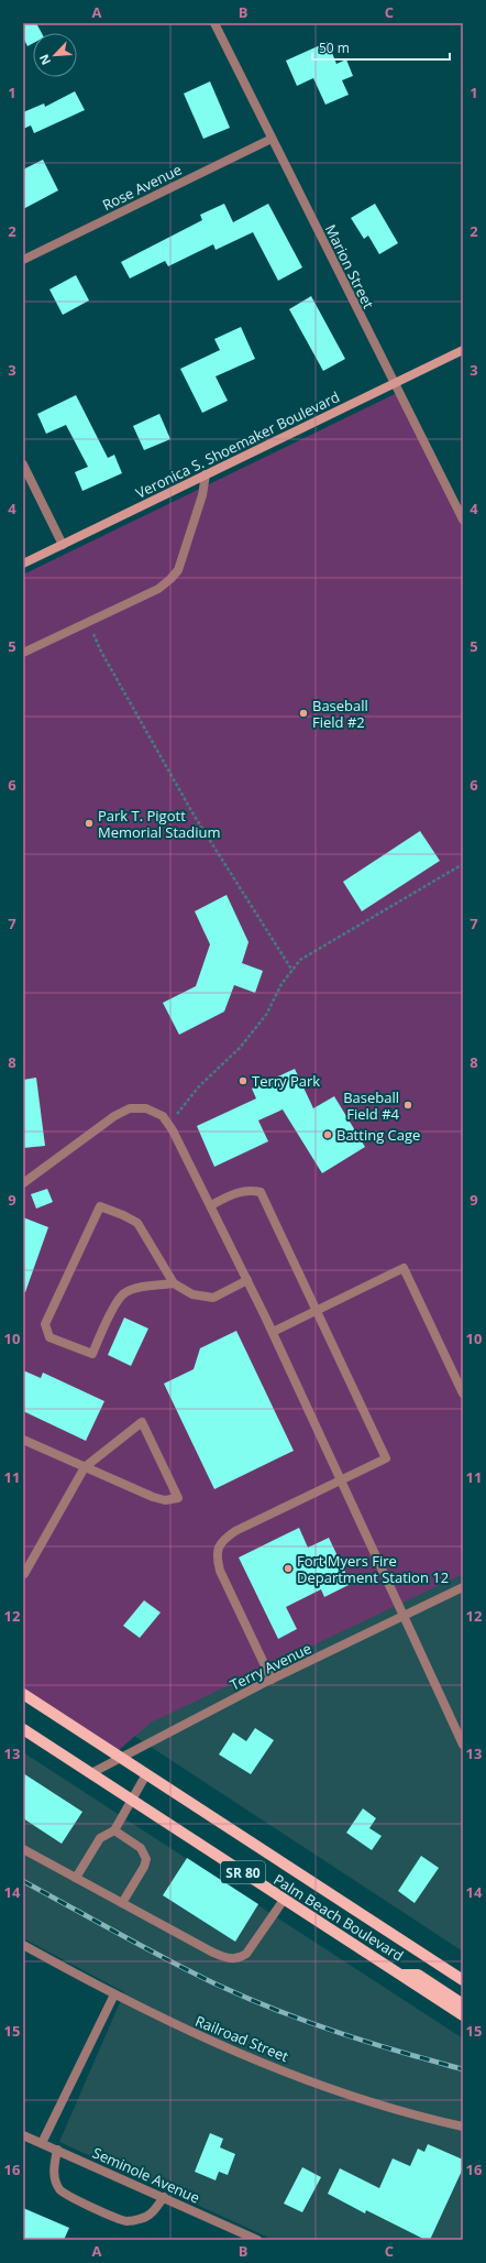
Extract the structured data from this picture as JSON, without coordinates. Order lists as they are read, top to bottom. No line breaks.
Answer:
{"streets":{"main road":["SR 80","Palm Beach Boulevard"],"street":["Rose Avenue","Marion Street","Veronica S. Shoemaker Boulevard","Terry Avenue","Railroad Street","Seminole Avenue"]},"crossings":[["Rose Avenue","Marion Street"],["Marion Street","Veronica S. Shoemaker Boulevard"],["Terry Avenue","Palm Beach Boulevard"]],"places":["Baseball Field #2","Park T. Pigott Memorial Stadium","Terry Park","Baseball Field #4","Batting Cage","Fort Myers Fire Department Station 12"],"scale_bar":"50 m","north":"bottom left","grid":{"columns":["A","B","C"],"rows":["1","2","3","4","5","6","7","8","9","10","11","12","13","14","15","16"]}}
